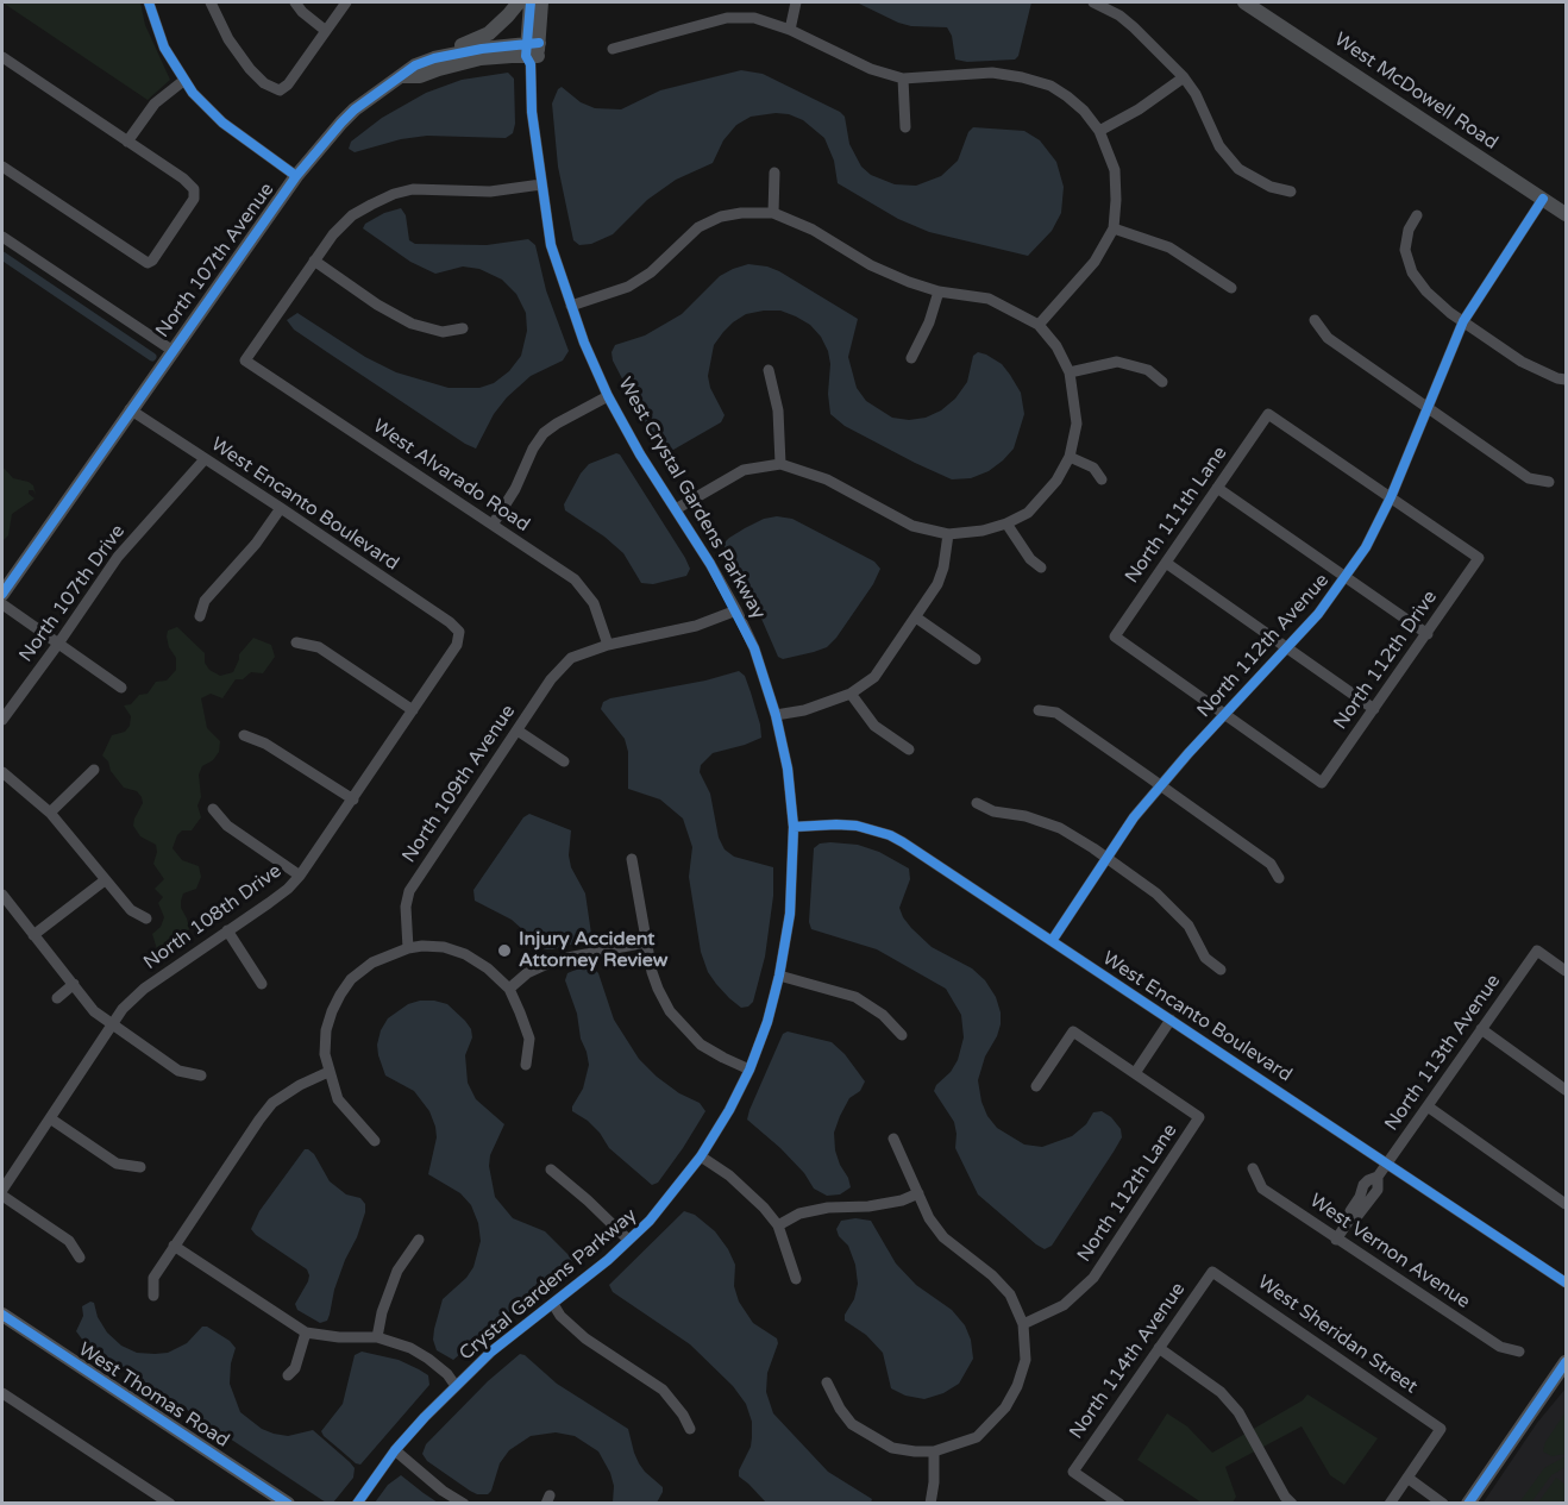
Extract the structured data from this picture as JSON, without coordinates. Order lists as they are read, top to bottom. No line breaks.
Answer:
{"streets":{"main road":["West McDowell Road","North 107th Avenue","West Thomas Road"],"street":["West Alvarado Road","West Crystal Gardens Parkway","West Encanto Boulevard","North 111th Lane","North 107th Drive","North 112th Avenue","North 112th Drive","North 109th Avenue","North 108th Drive","North 113th Avenue","North 112th Lane","West Vernon Avenue","Crystal Gardens Parkway","West Sheridan Street","North 114th Avenue"]},"crossings":[["West McDowell Road","North 112th Avenue"],["North 107th Avenue","West Crystal Gardens Parkway"],["North 107th Avenue","West Encanto Boulevard"],["West Alvarado Road","North 109th Avenue"],["West Crystal Gardens Parkway","West Encanto Boulevard"],["West Crystal Gardens Parkway","North 109th Avenue"],["West Crystal Gardens Parkway","Crystal Gardens Parkway"],["West Encanto Boulevard","North 107th Drive"],["West Encanto Boulevard","North 112th Avenue"],["West Encanto Boulevard","North 108th Drive"],["West Encanto Boulevard","North 113th Avenue"],["West Encanto Boulevard","Crystal Gardens Parkway"],["North 111th Lane","North 112th Avenue"],["North 111th Lane","North 112th Drive"],["North 112th Avenue","North 112th Drive"],["North 113th Avenue","West Vernon Avenue"],["West Sheridan Street","North 114th Avenue"]],"places":["Injury Accident Attorney Review"]}
